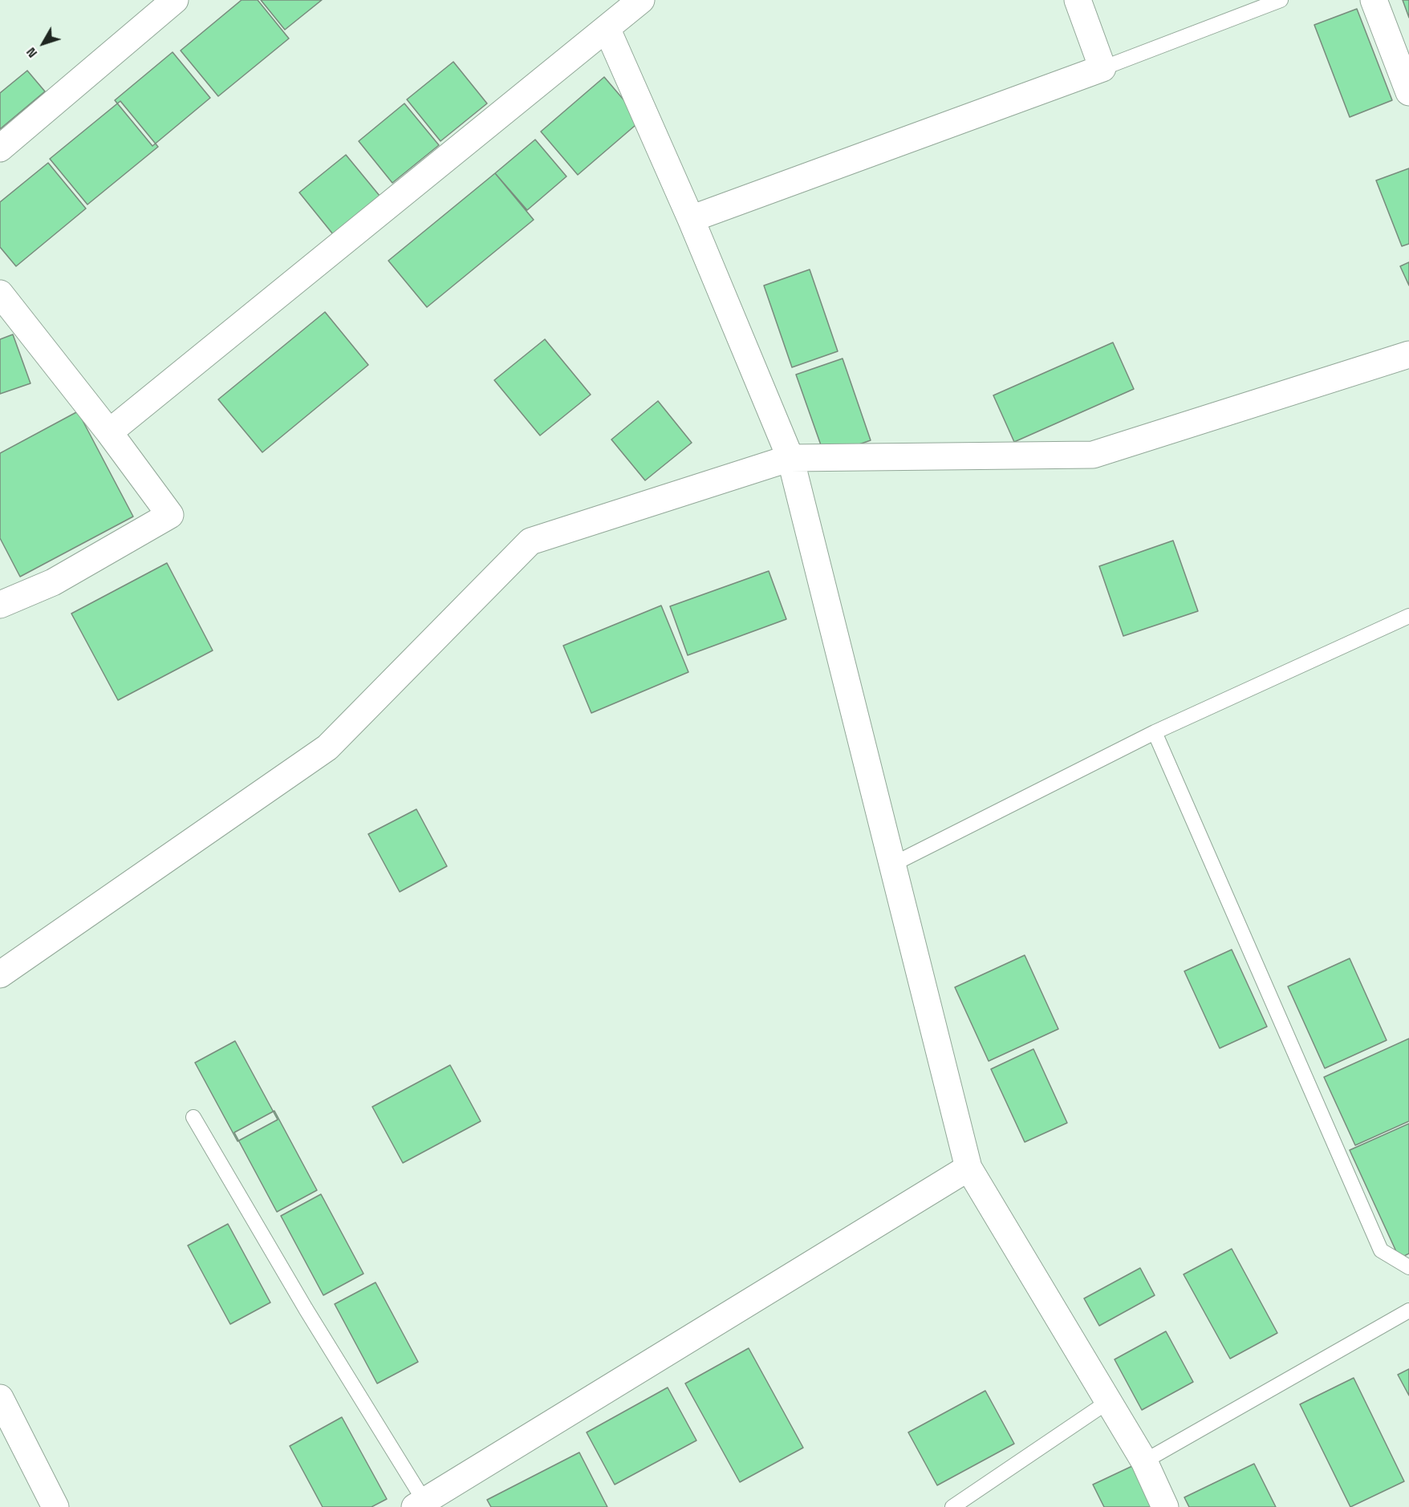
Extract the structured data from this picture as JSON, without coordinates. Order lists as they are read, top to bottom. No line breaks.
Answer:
{"north":"bottom left"}
